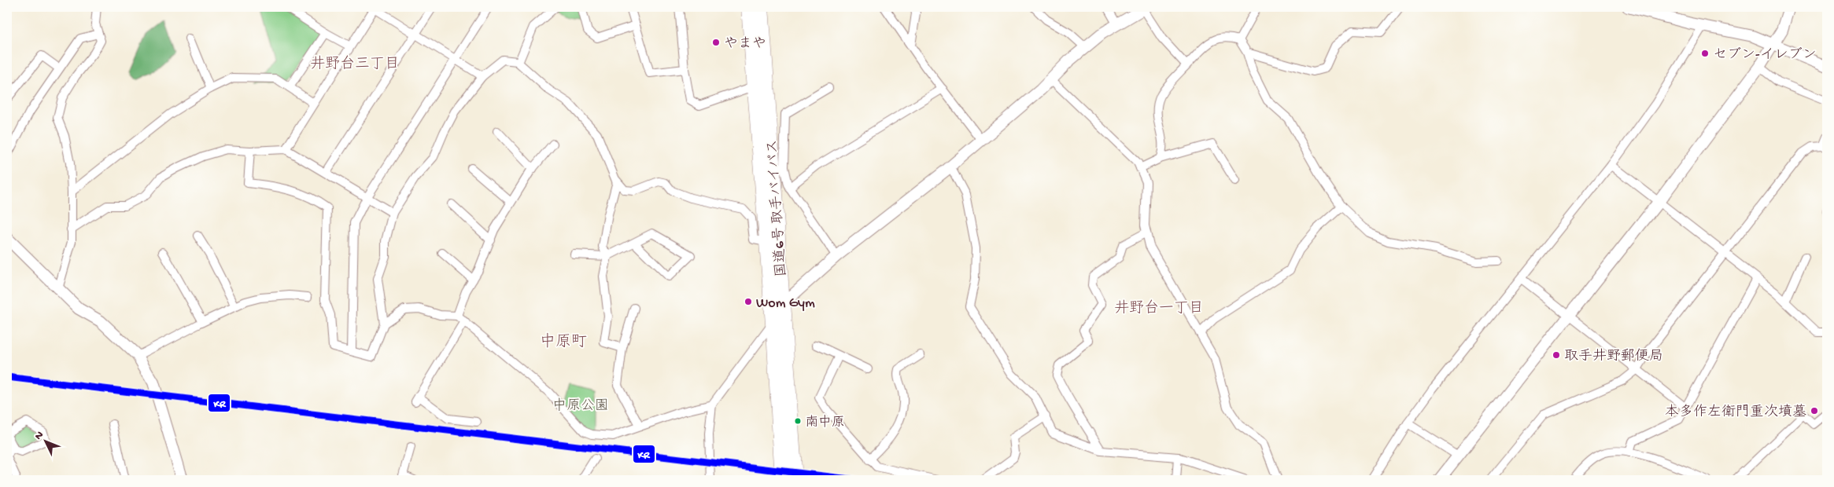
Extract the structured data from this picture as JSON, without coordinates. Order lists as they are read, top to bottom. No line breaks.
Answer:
{"streets":{"highway":["国道6号 取手バイパス"]},"districts":["井野台三丁目","井野台一丁目","中原町"],"parks":["中原公園"],"places":["やまや","セブン-イレブン","Wom Gym","取手井野郵便局","本多作左衛門重次墳墓","南中原"],"lines":["transit line KR"],"north":"top left"}
